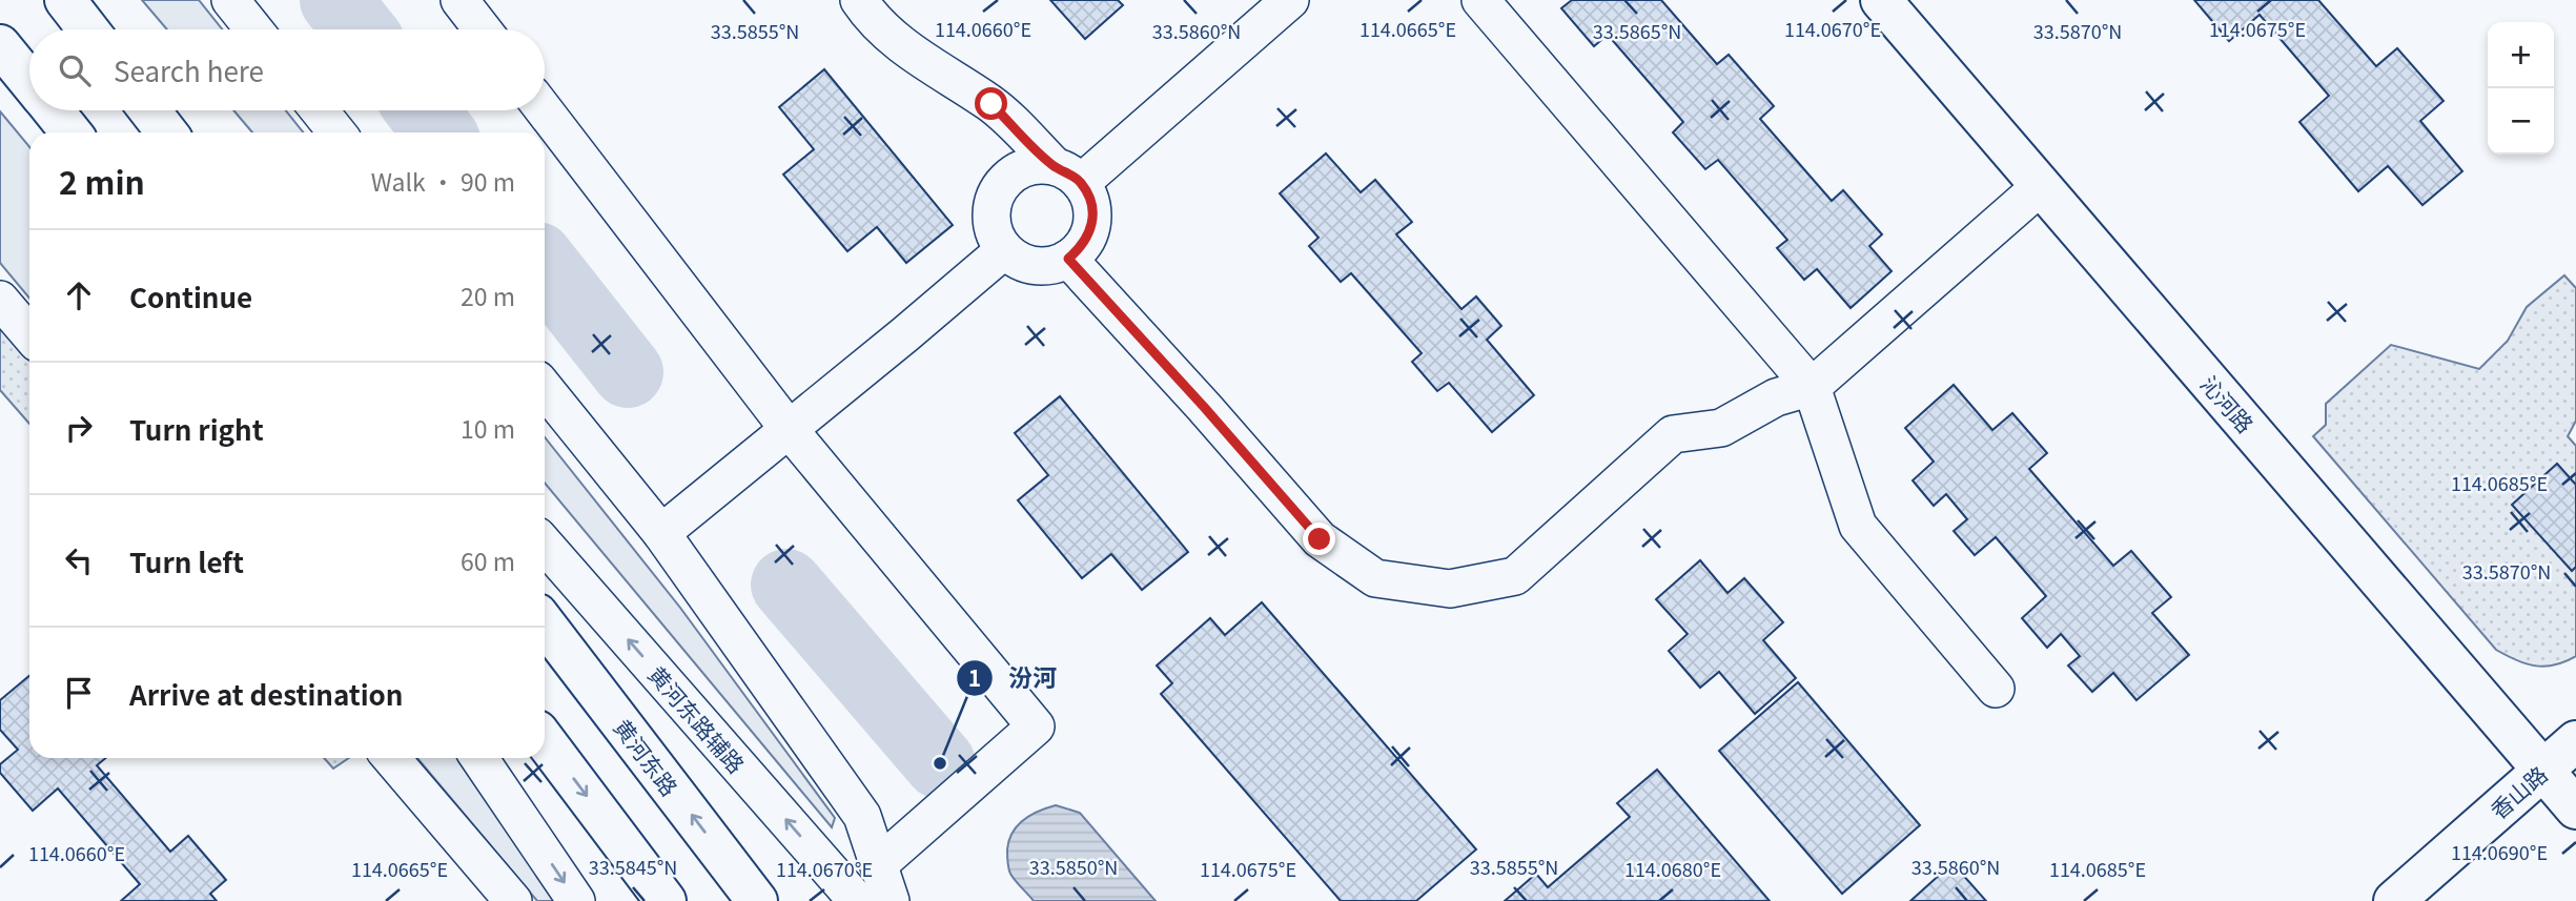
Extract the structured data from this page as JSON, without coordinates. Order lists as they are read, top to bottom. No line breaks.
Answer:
{"streets":{"street":["沁河路","黄河东路辅路","黄河东路","香山路"]},"crossings":[["沁河路","香山路"]],"places":["汾河"],"page":{"map_buttons":["+","−"],"search":"Search here","heading":["2 min","Walk · 90 m"],"list":[["Continue","20 m"],["Turn right","10 m"],["Turn left","60 m"],"Arrive at destination"]},"coordinates":["114.0660°E","114.0665°E","114.0670°E","114.0675°E","33.5860°N","33.5865°N","33.5855°N","33.5870°N","114.0685°E","114.0690°E","33.5845°N","33.5850°N","114.0680°E"]}
